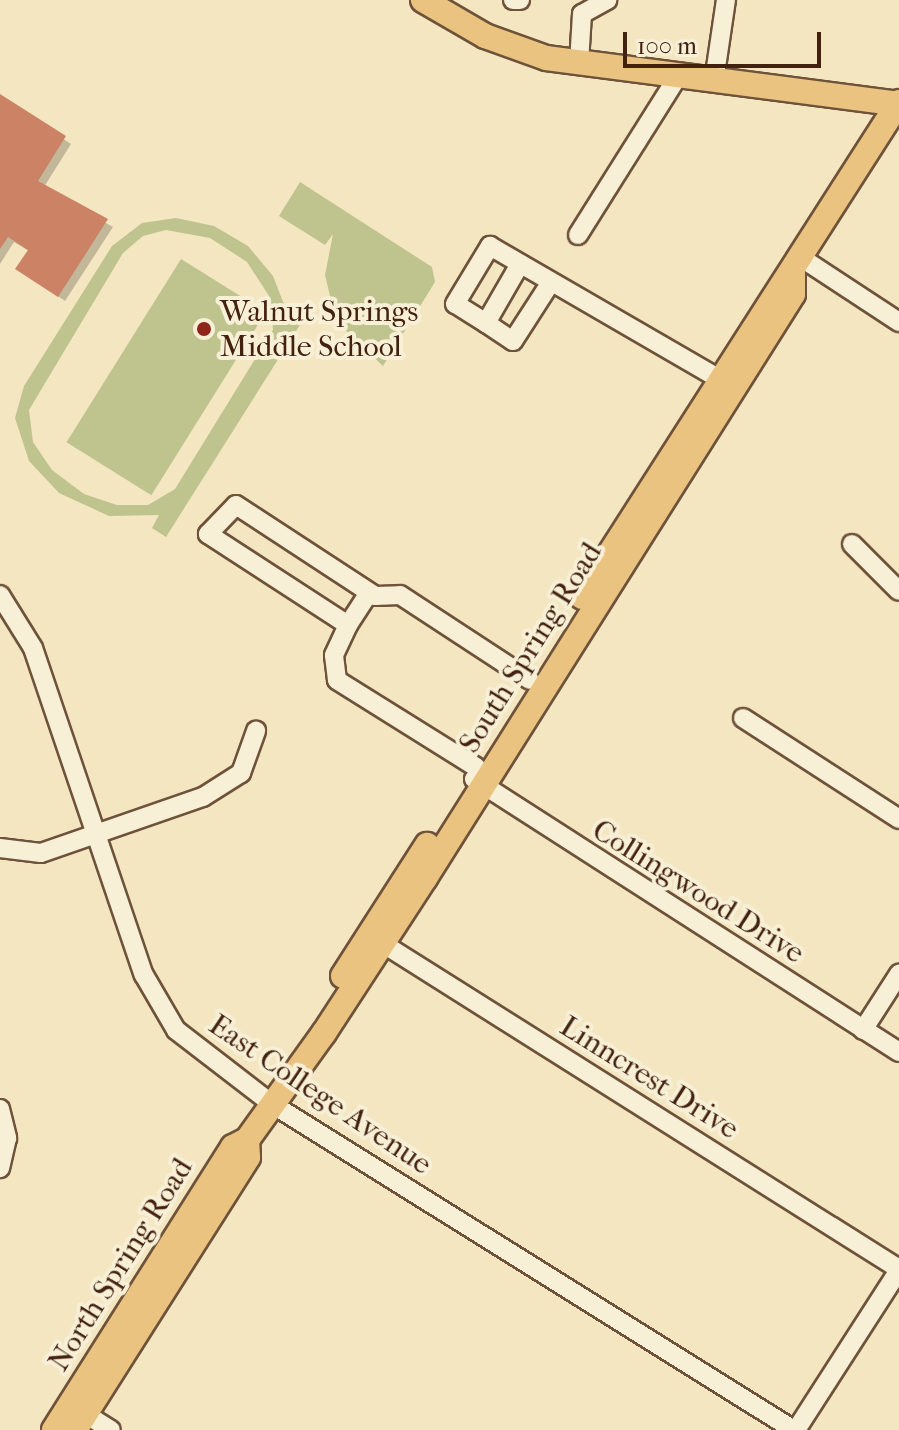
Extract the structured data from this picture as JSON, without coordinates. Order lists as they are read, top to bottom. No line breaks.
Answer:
{"streets":{"main road":["South Spring Road","North Spring Road"],"street":["Collingwood Drive","Linncrest Drive","East College Avenue"]},"crossings":[["South Spring Road","Collingwood Drive"],["South Spring Road","Linncrest Drive"],["South Spring Road","East College Avenue"],["South Spring Road","North Spring Road"],["East College Avenue","North Spring Road"]],"places":["Walnut Springs Middle School"],"scale_bar":"100 m"}
